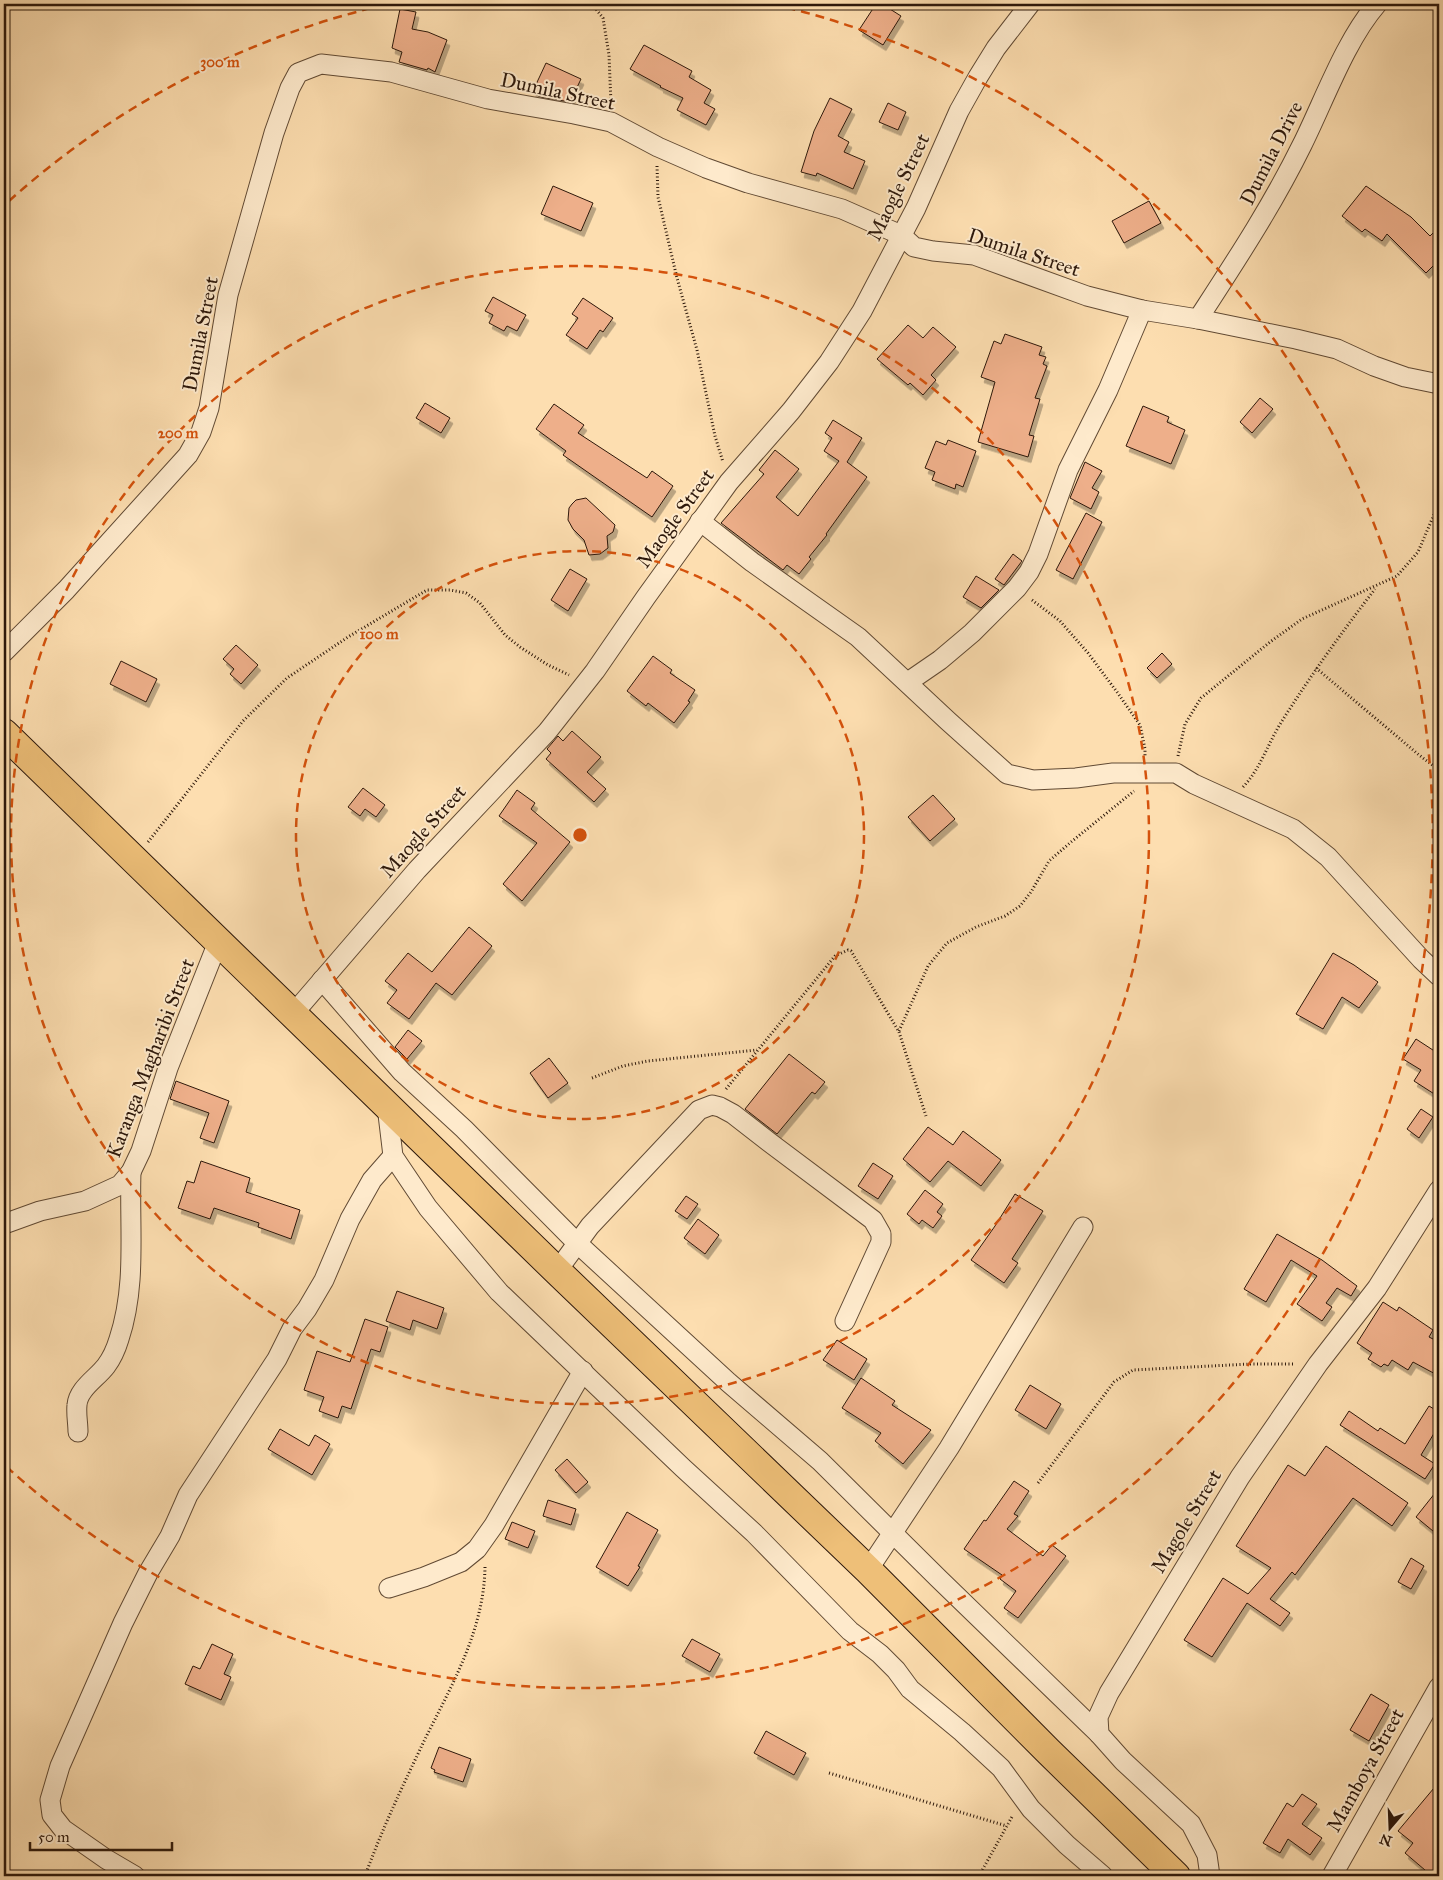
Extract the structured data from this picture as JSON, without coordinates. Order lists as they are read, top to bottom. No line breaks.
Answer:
{"streets":{"street":["Dumila Street","Dumila Drive","Maogle Street","Karanga Magharibi Street","Magole Street","Mamboya Street"]},"crossings":[["Dumila Street","Dumila Drive"],["Dumila Street","Maogle Street"]],"scale_bar":"50 m","north":"bottom","rings":["300 m","200 m","100 m"]}
